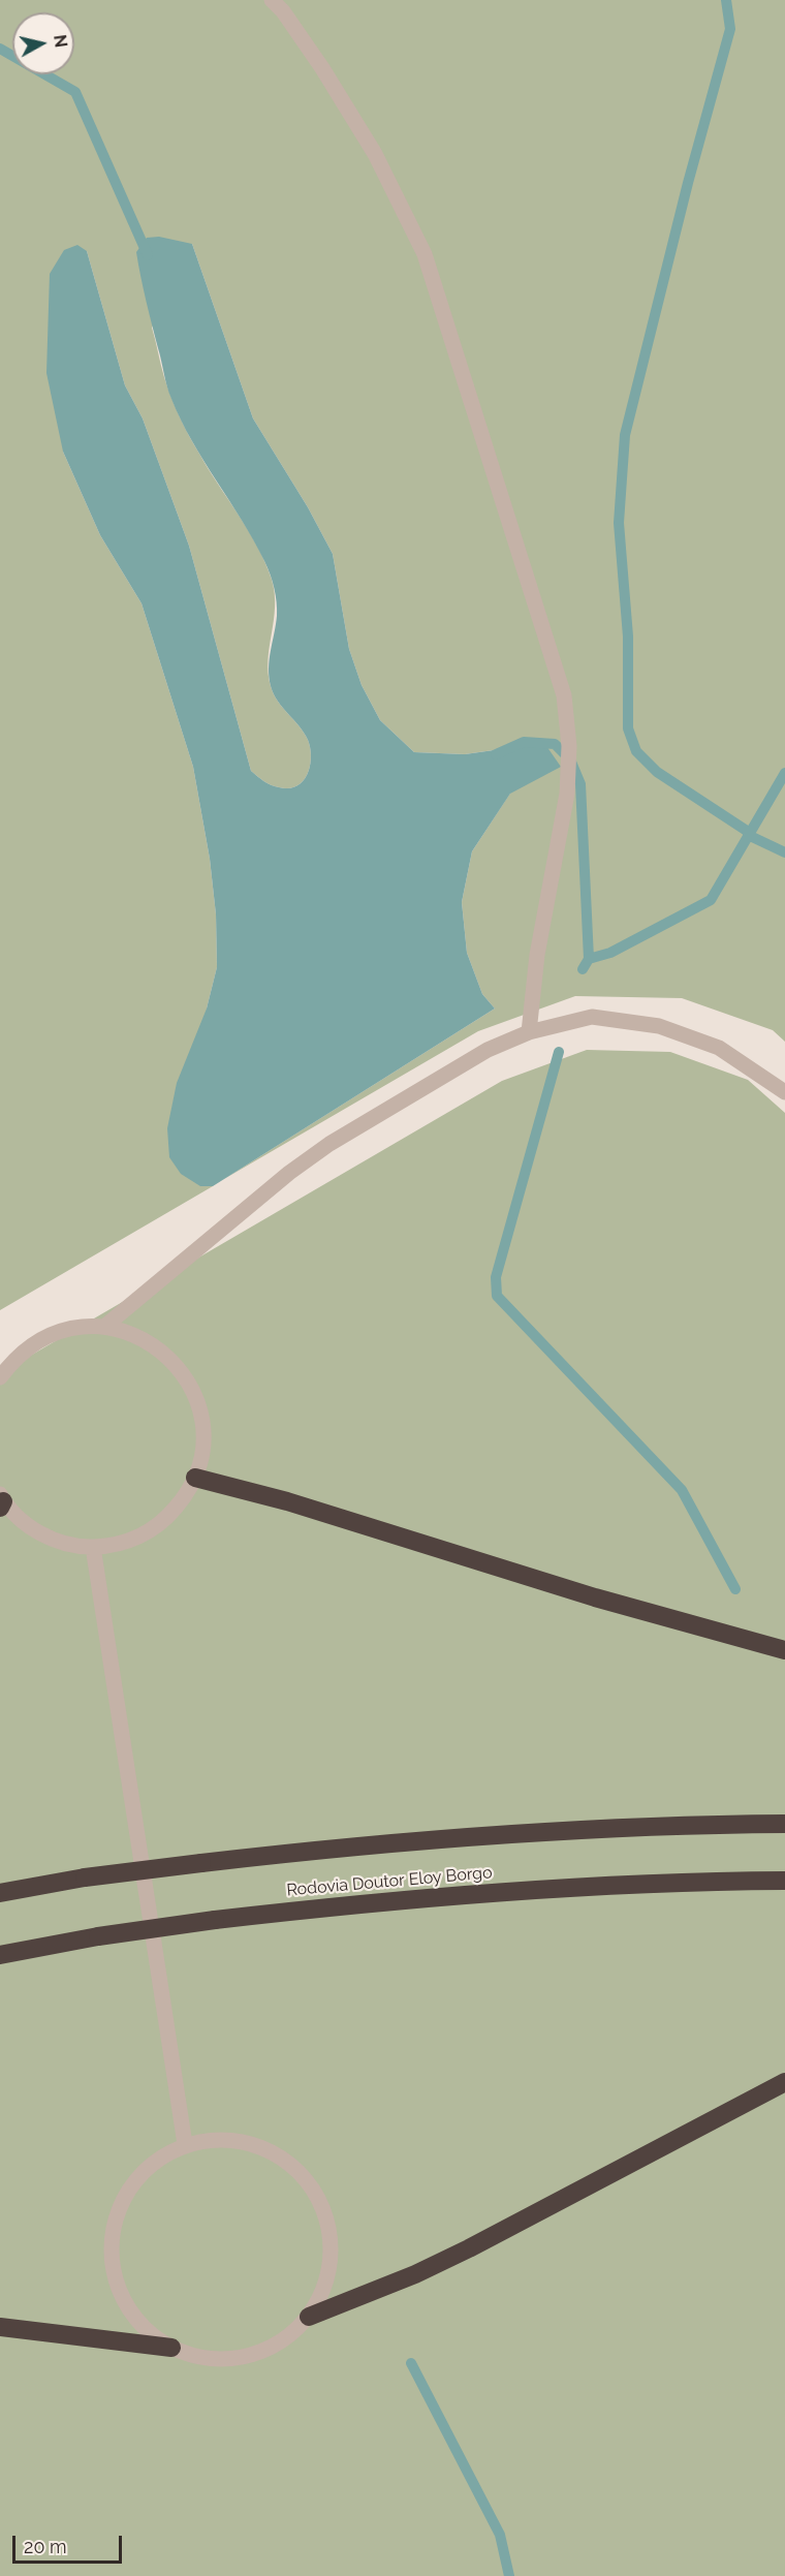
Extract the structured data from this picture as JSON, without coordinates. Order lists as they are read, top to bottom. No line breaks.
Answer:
{"streets":{"highway":["Rodovia Doutor Eloy Borgo"]},"scale_bar":"20 m","north":"right"}
